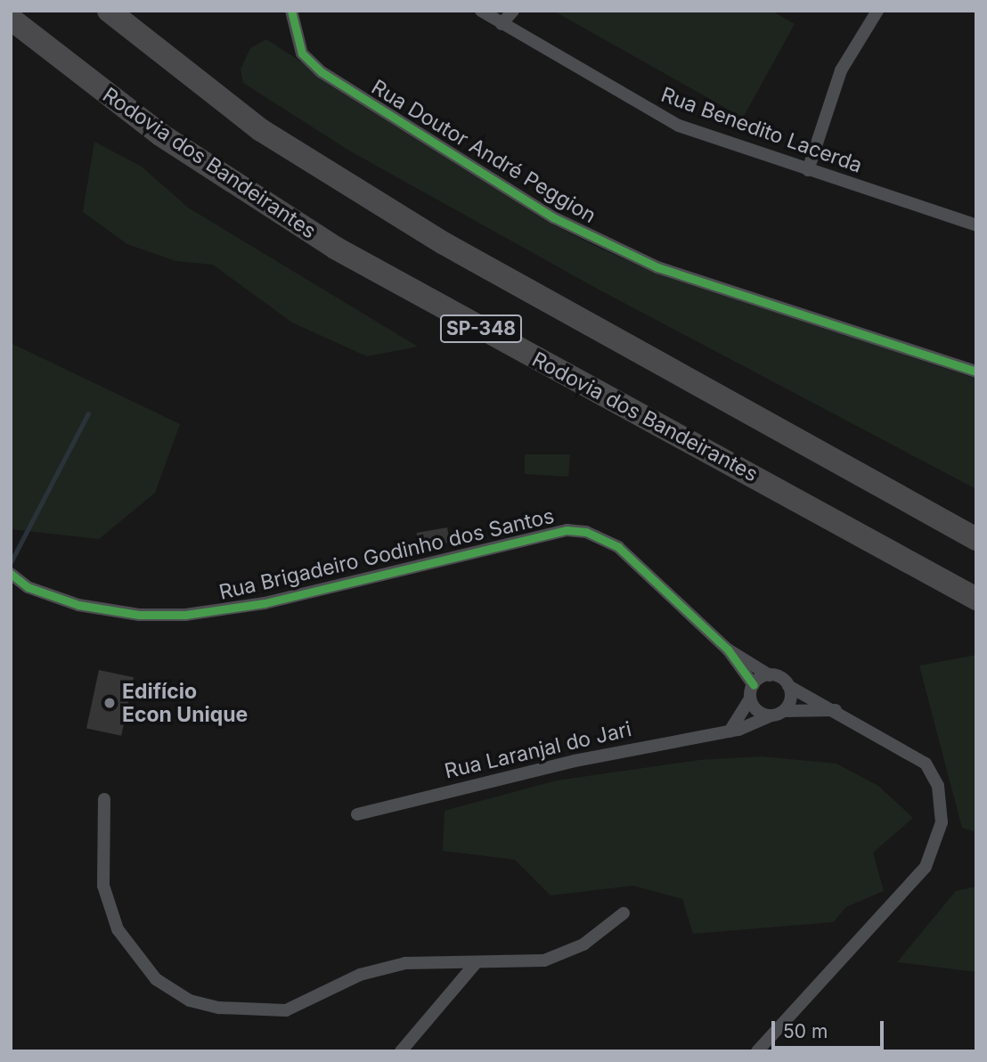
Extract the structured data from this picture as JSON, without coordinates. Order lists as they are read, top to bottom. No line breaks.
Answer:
{"streets":{"highway":["Rodovia dos Bandeirantes","SP-348"],"street":["Rua Benedito Lacerda","Rua Doutor André Peggion","Rua Brigadeiro Godinho dos Santos","Rua Laranjal do Jari"]},"crossings":[["Rua Brigadeiro Godinho dos Santos","Rua Laranjal do Jari"]],"places":["Edifício Econ Unique"],"scale_bar":"50 m"}
